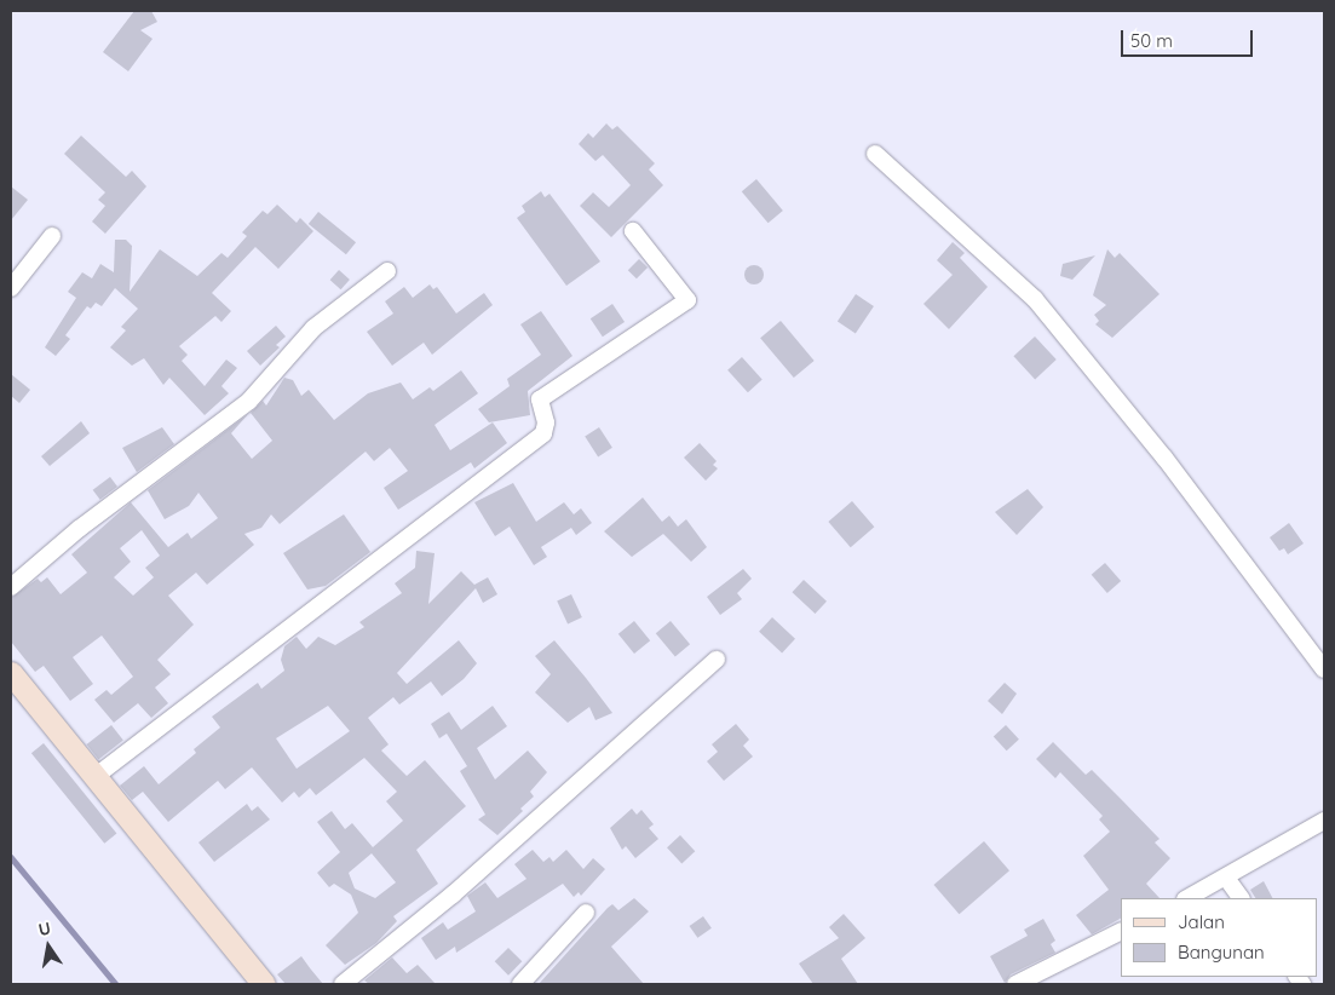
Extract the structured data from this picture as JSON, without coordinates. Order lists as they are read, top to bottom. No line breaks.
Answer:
{"legend":["Jalan","Bangunan"],"scale_bar":"50 m","north":"top"}
